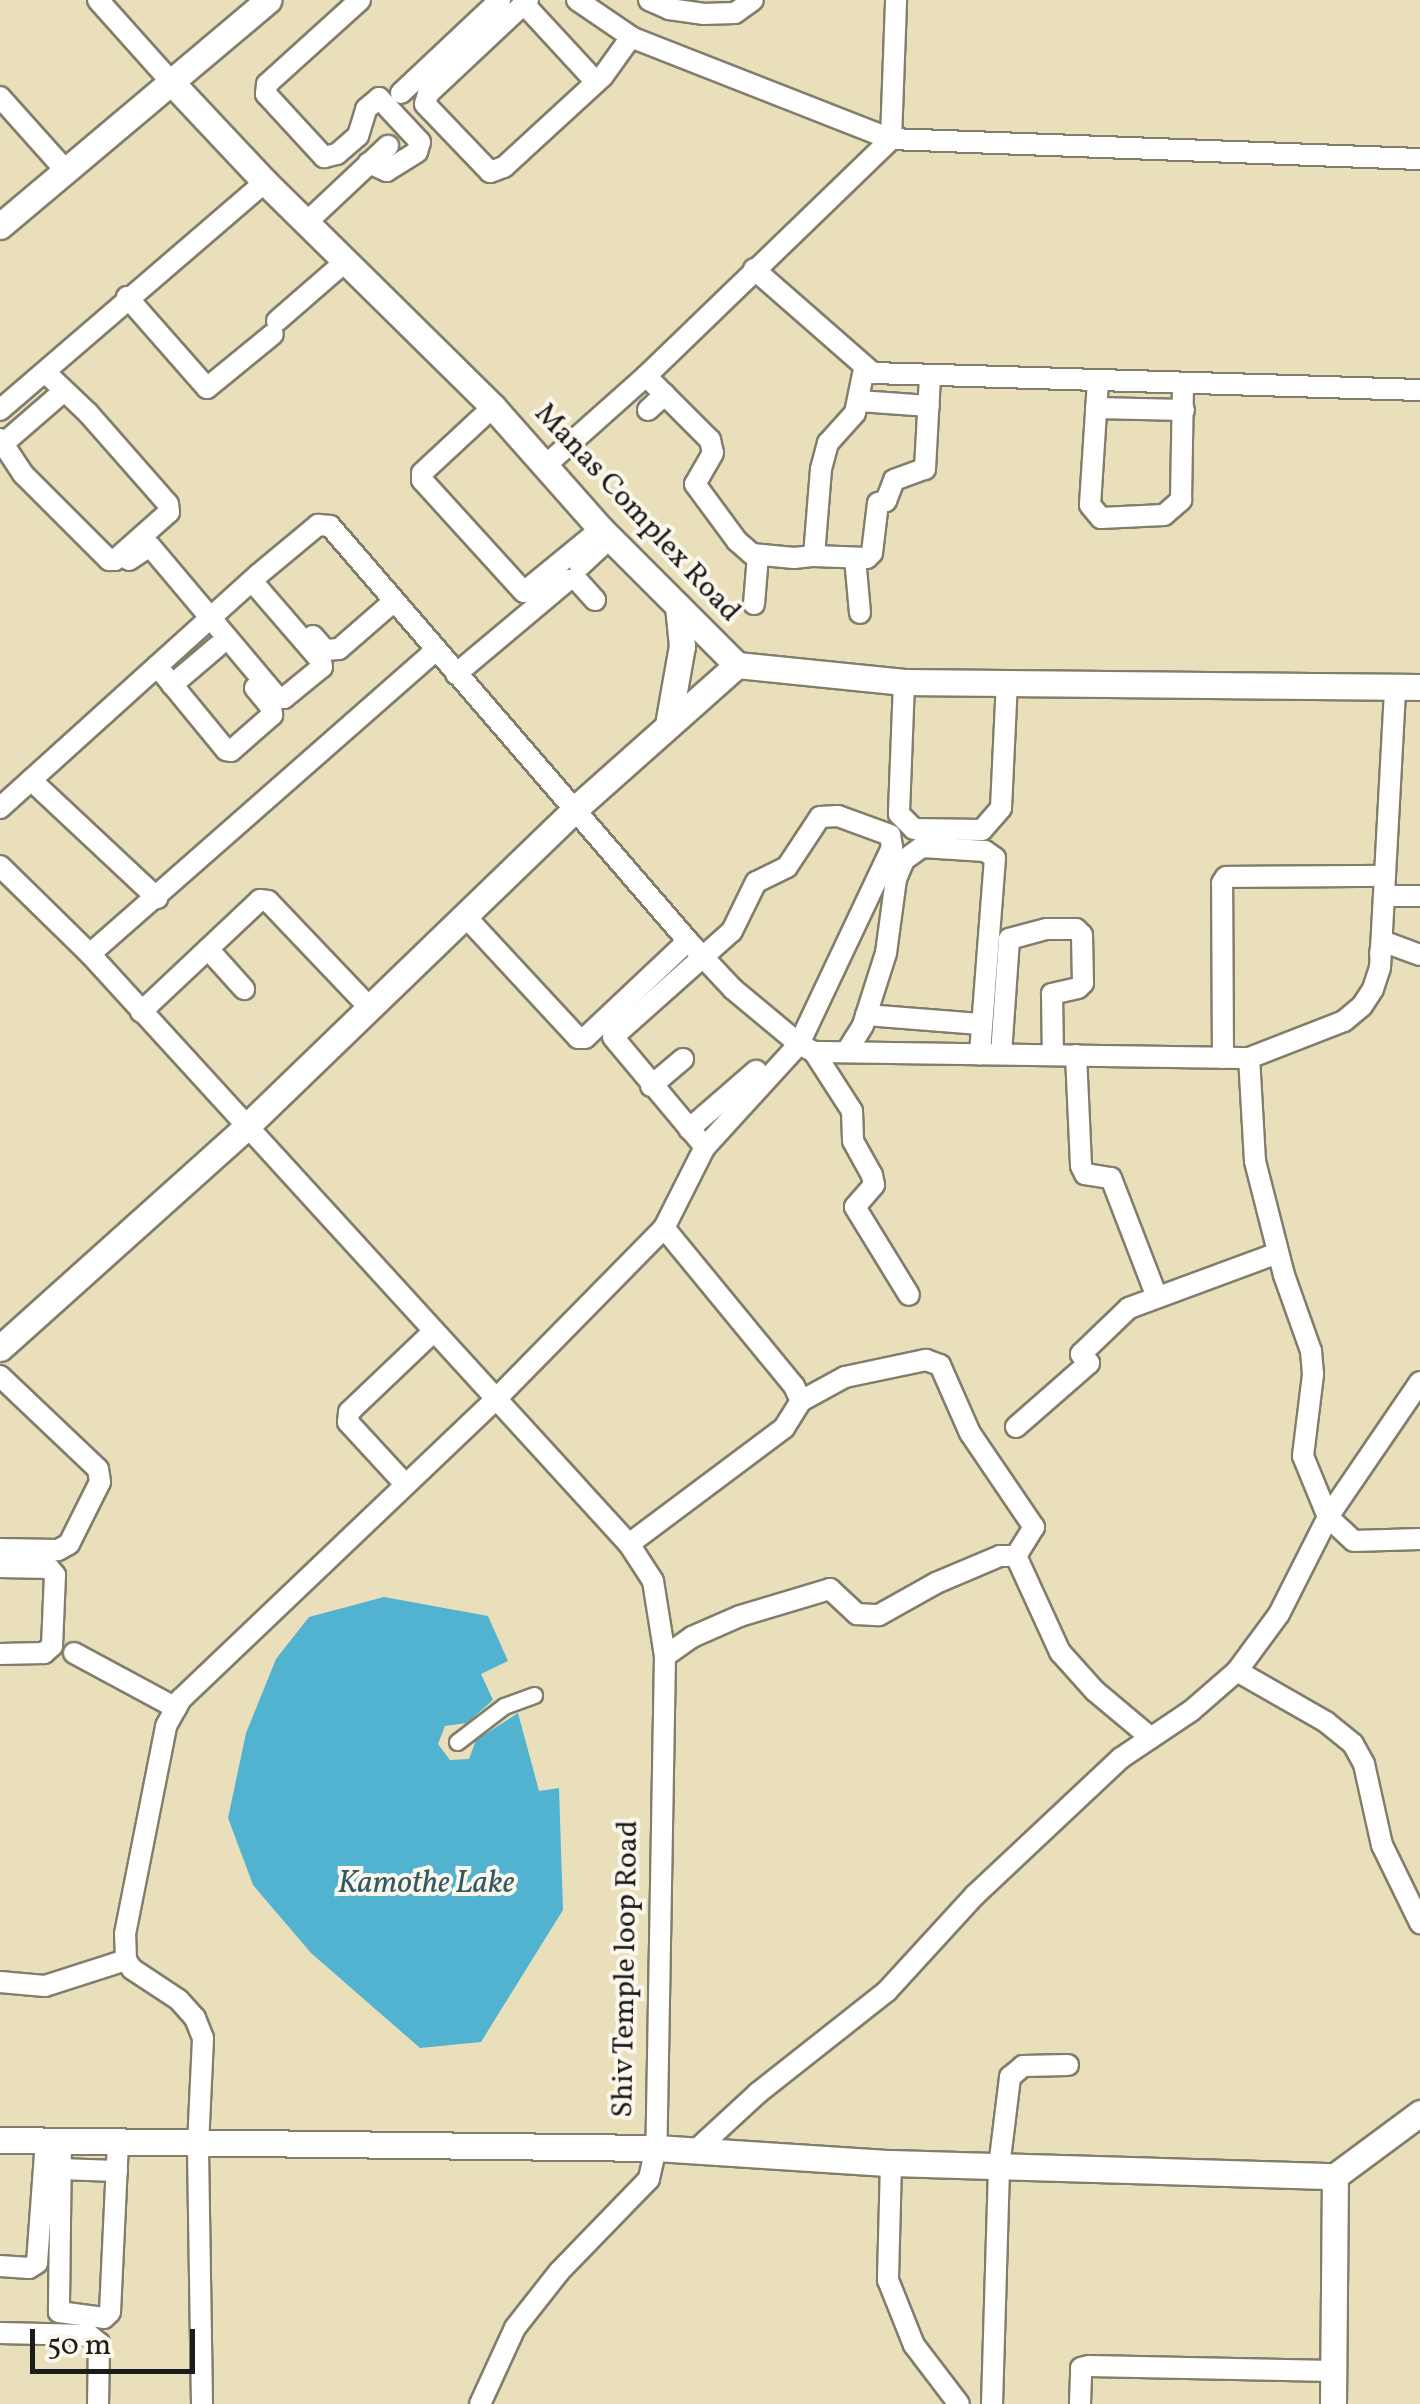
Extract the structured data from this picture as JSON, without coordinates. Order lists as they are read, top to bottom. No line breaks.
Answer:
{"streets":{"street":["Manas Complex Road","Shiv Temple loop Road"]},"water":["Kamothe Lake"],"scale_bar":"50 m"}
